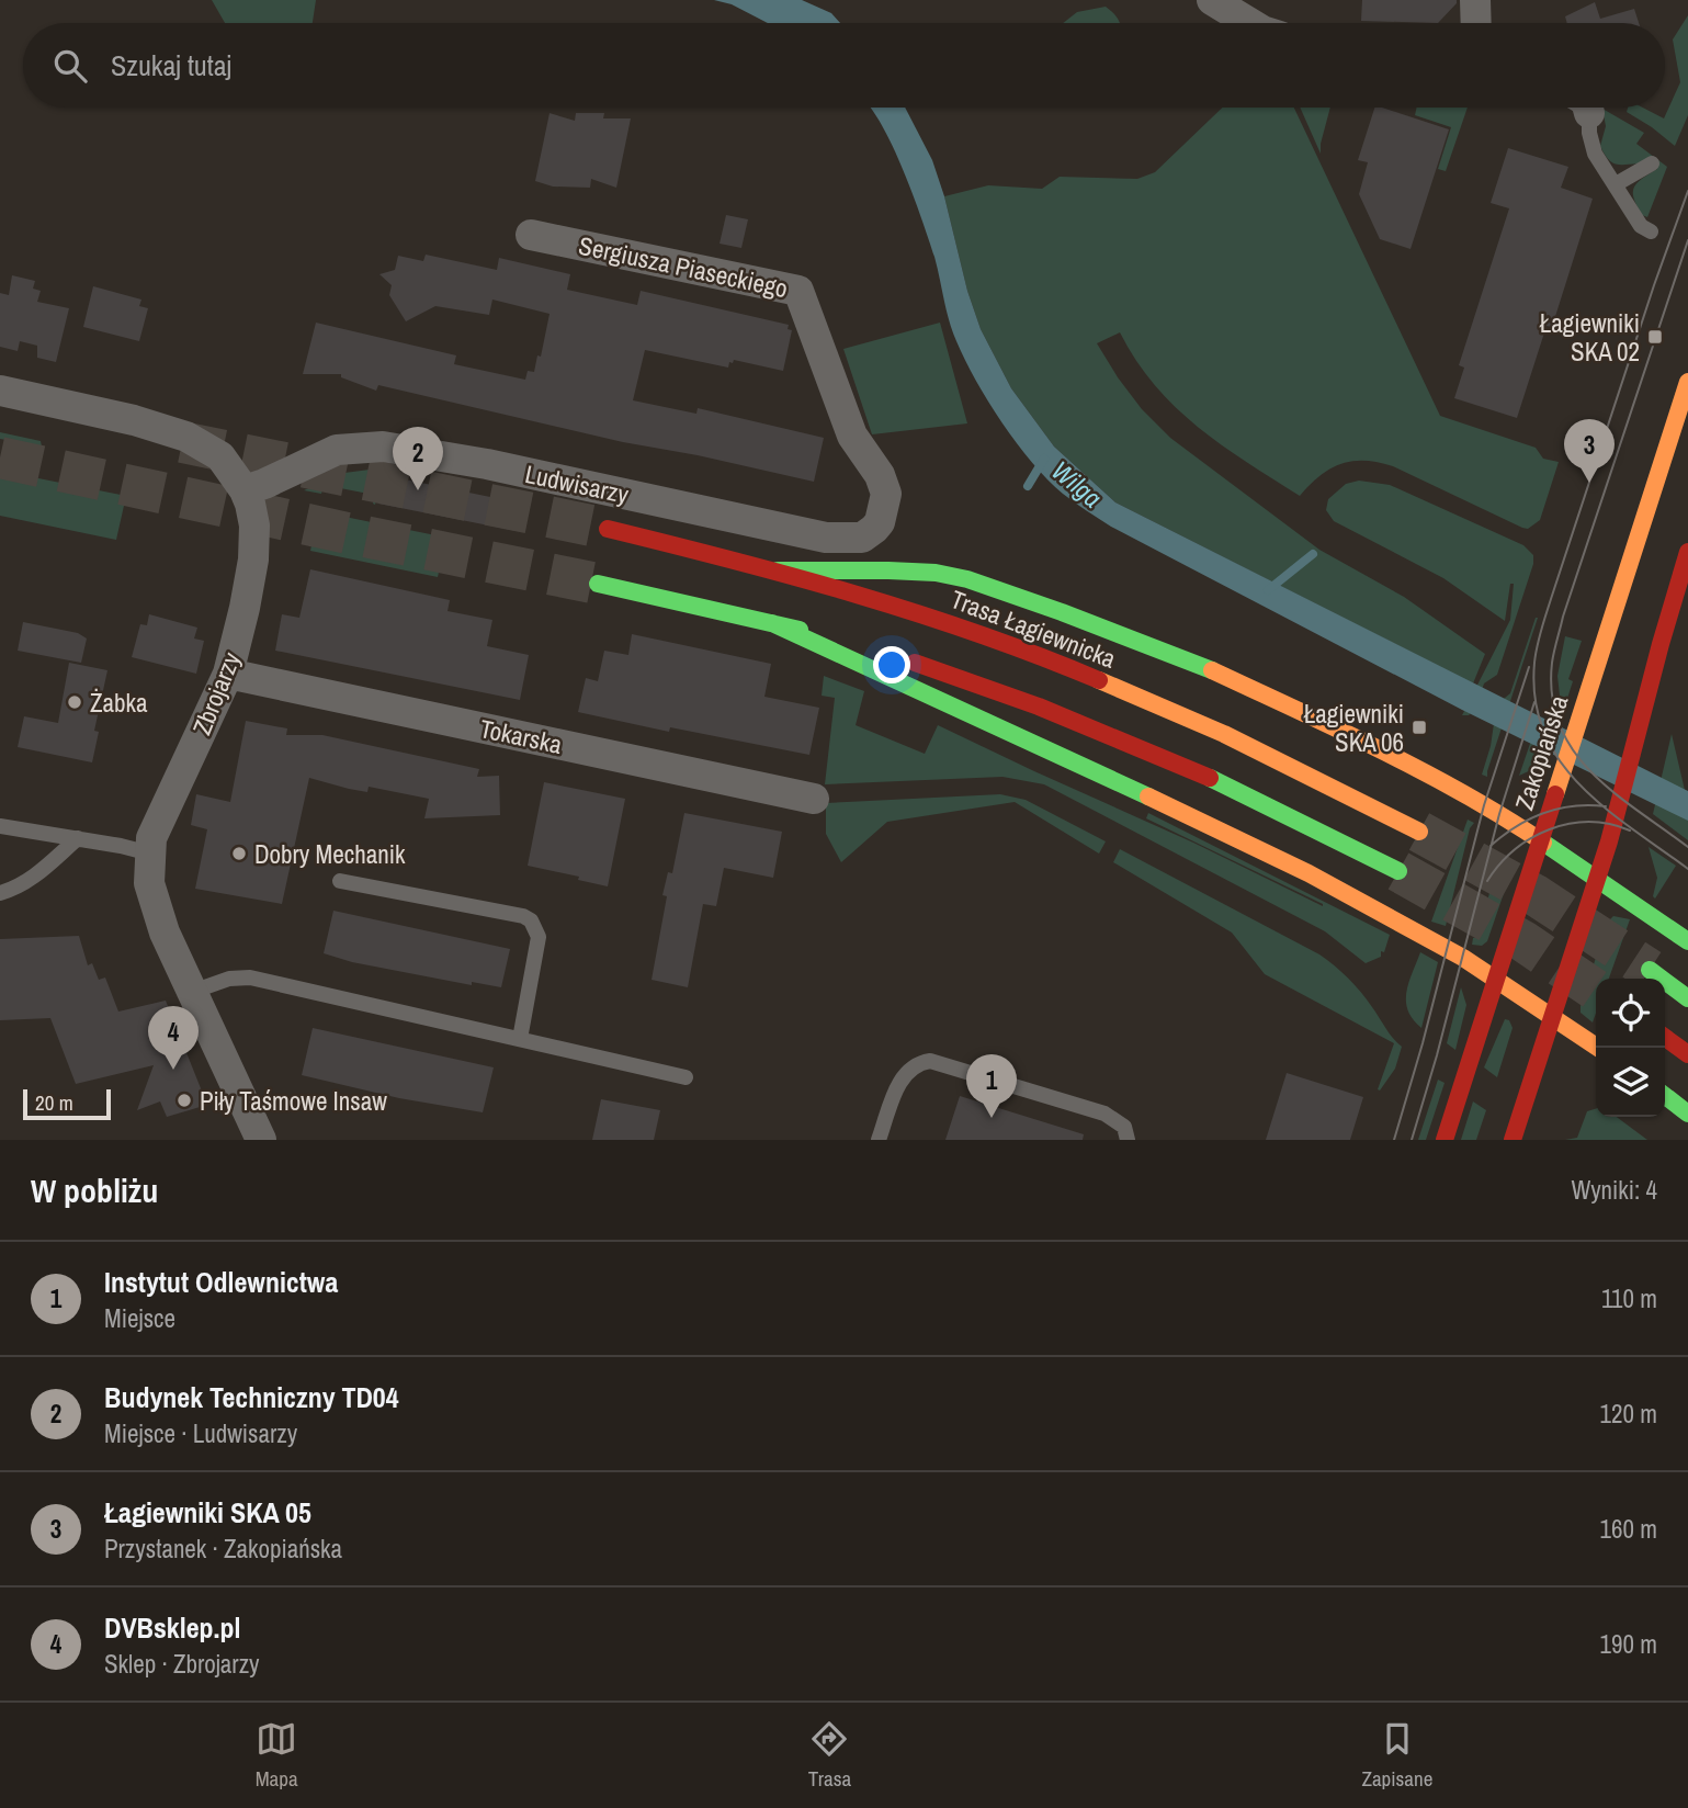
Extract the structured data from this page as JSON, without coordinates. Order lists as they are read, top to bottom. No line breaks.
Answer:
{"streets":{"main road":["Trasa Łagiewnicka","Zakopiańska"],"street":["Sergiusza Piaseckiego","Ludwisarzy","Zbrojarzy","Tokarska"]},"crossings":[["Sergiusza Piaseckiego","Ludwisarzy"],["Ludwisarzy","Zbrojarzy"],["Zbrojarzy","Tokarska"]],"water":["Wilga"],"places":{"transit":["Łagiewniki SKA 02","Łagiewniki SKA 06"],"other":["Żabka","Dobry Mechanik","Piły Taśmowe Insaw"]},"scale_bar":"20 m","page":{"search":"Szukaj tutaj","pins":["3","2","4","1"],"scale":"20 m","heading":["W pobliżu","Wyniki: 4"],"list":[{"mark":"1","name":"Instytut Odlewnictwa","note":"Miejsce","value":"110 m"},{"mark":"2","name":"Budynek Techniczny TD04","note":"Miejsce · Ludwisarzy","value":"120 m"},{"mark":"3","name":"Łagiewniki SKA 05","note":"Przystanek · Zakopiańska","value":"160 m"},{"mark":"4","name":"DVBsklep.pl","note":"Sklep · Zbrojarzy","value":"190 m"}],"nav":["Mapa","Trasa","Zapisane"]}}
